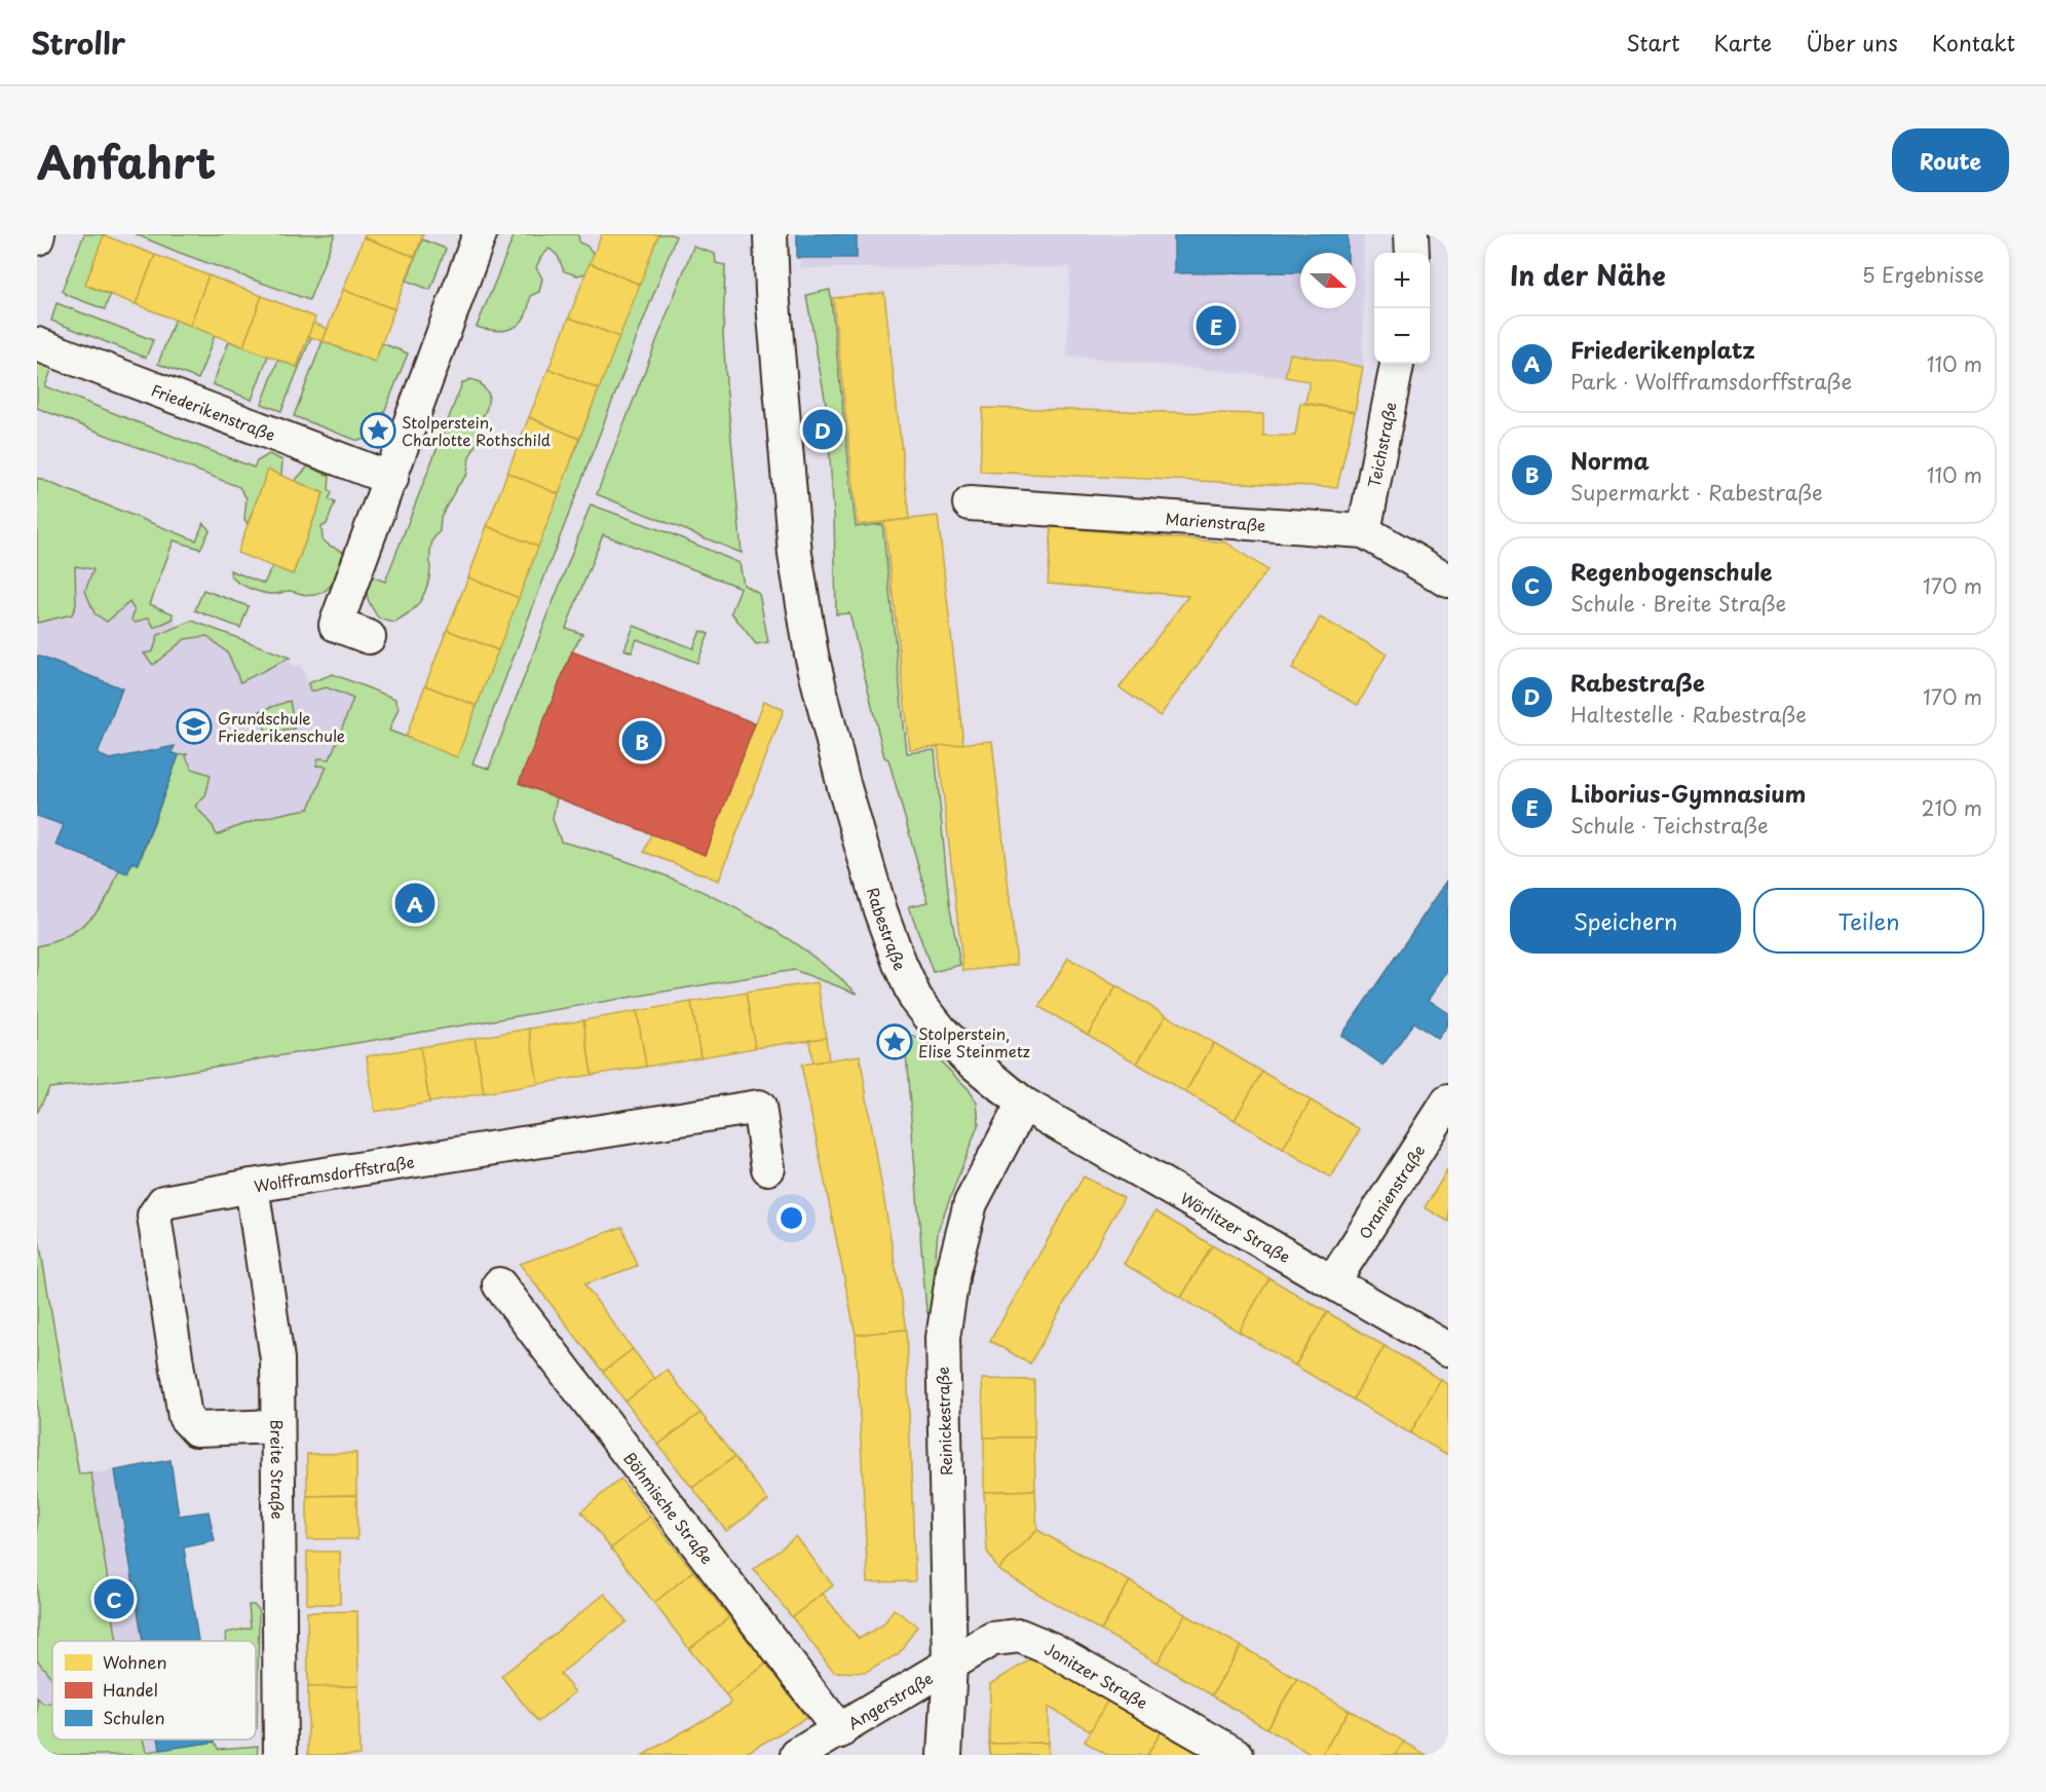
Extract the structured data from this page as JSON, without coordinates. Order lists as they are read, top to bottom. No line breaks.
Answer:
{"streets":{"street":["Friederikenstraße","Teichstraße","Marienstraße","Rabestraße","Wolfframsdorffstraße","Oranienstraße","Wörlitzer Straße","Reinickestraße","Breite Straße","Böhmische Straße","Jonitzer Straße","Angerstraße"]},"crossings":[["Teichstraße","Marienstraße"],["Rabestraße","Wörlitzer Straße"],["Rabestraße","Reinickestraße"],["Wolfframsdorffstraße","Breite Straße"],["Oranienstraße","Wörlitzer Straße"],["Wörlitzer Straße","Reinickestraße"],["Reinickestraße","Jonitzer Straße"],["Reinickestraße","Angerstraße"],["Böhmische Straße","Angerstraße"],["Jonitzer Straße","Angerstraße"]],"places":{"place":["Stolperstein, Charlotte Rothschild","Stolperstein, Elise Steinmetz"],"school or university":["Grundschule Friederikenschule"]},"legend":["Wohnen","Handel","Schulen"],"north":"right","page":{"header":"Strollr","nav":["Start","Karte","Über uns","Kontakt"],"title":"Anfahrt","buttons":["Route",["Speichern","Teilen"]],"heading":["In der Nähe","5 Ergebnisse"],"map_buttons":["+","−"],"pins":["E","D","B","A","C"],"list":[{"mark":"A","name":"Friederikenplatz","note":"Park · Wolfframsdorffstraße","value":"110 m"},{"mark":"B","name":"Norma","note":"Supermarkt · Rabestraße","value":"110 m"},{"mark":"C","name":"Regenbogenschule","note":"Schule · Breite Straße","value":"170 m"},{"mark":"D","name":"Rabestraße","note":"Haltestelle · Rabestraße","value":"170 m"},{"mark":"E","name":"Liborius-Gymnasium","note":"Schule · Teichstraße","value":"210 m"}]}}
